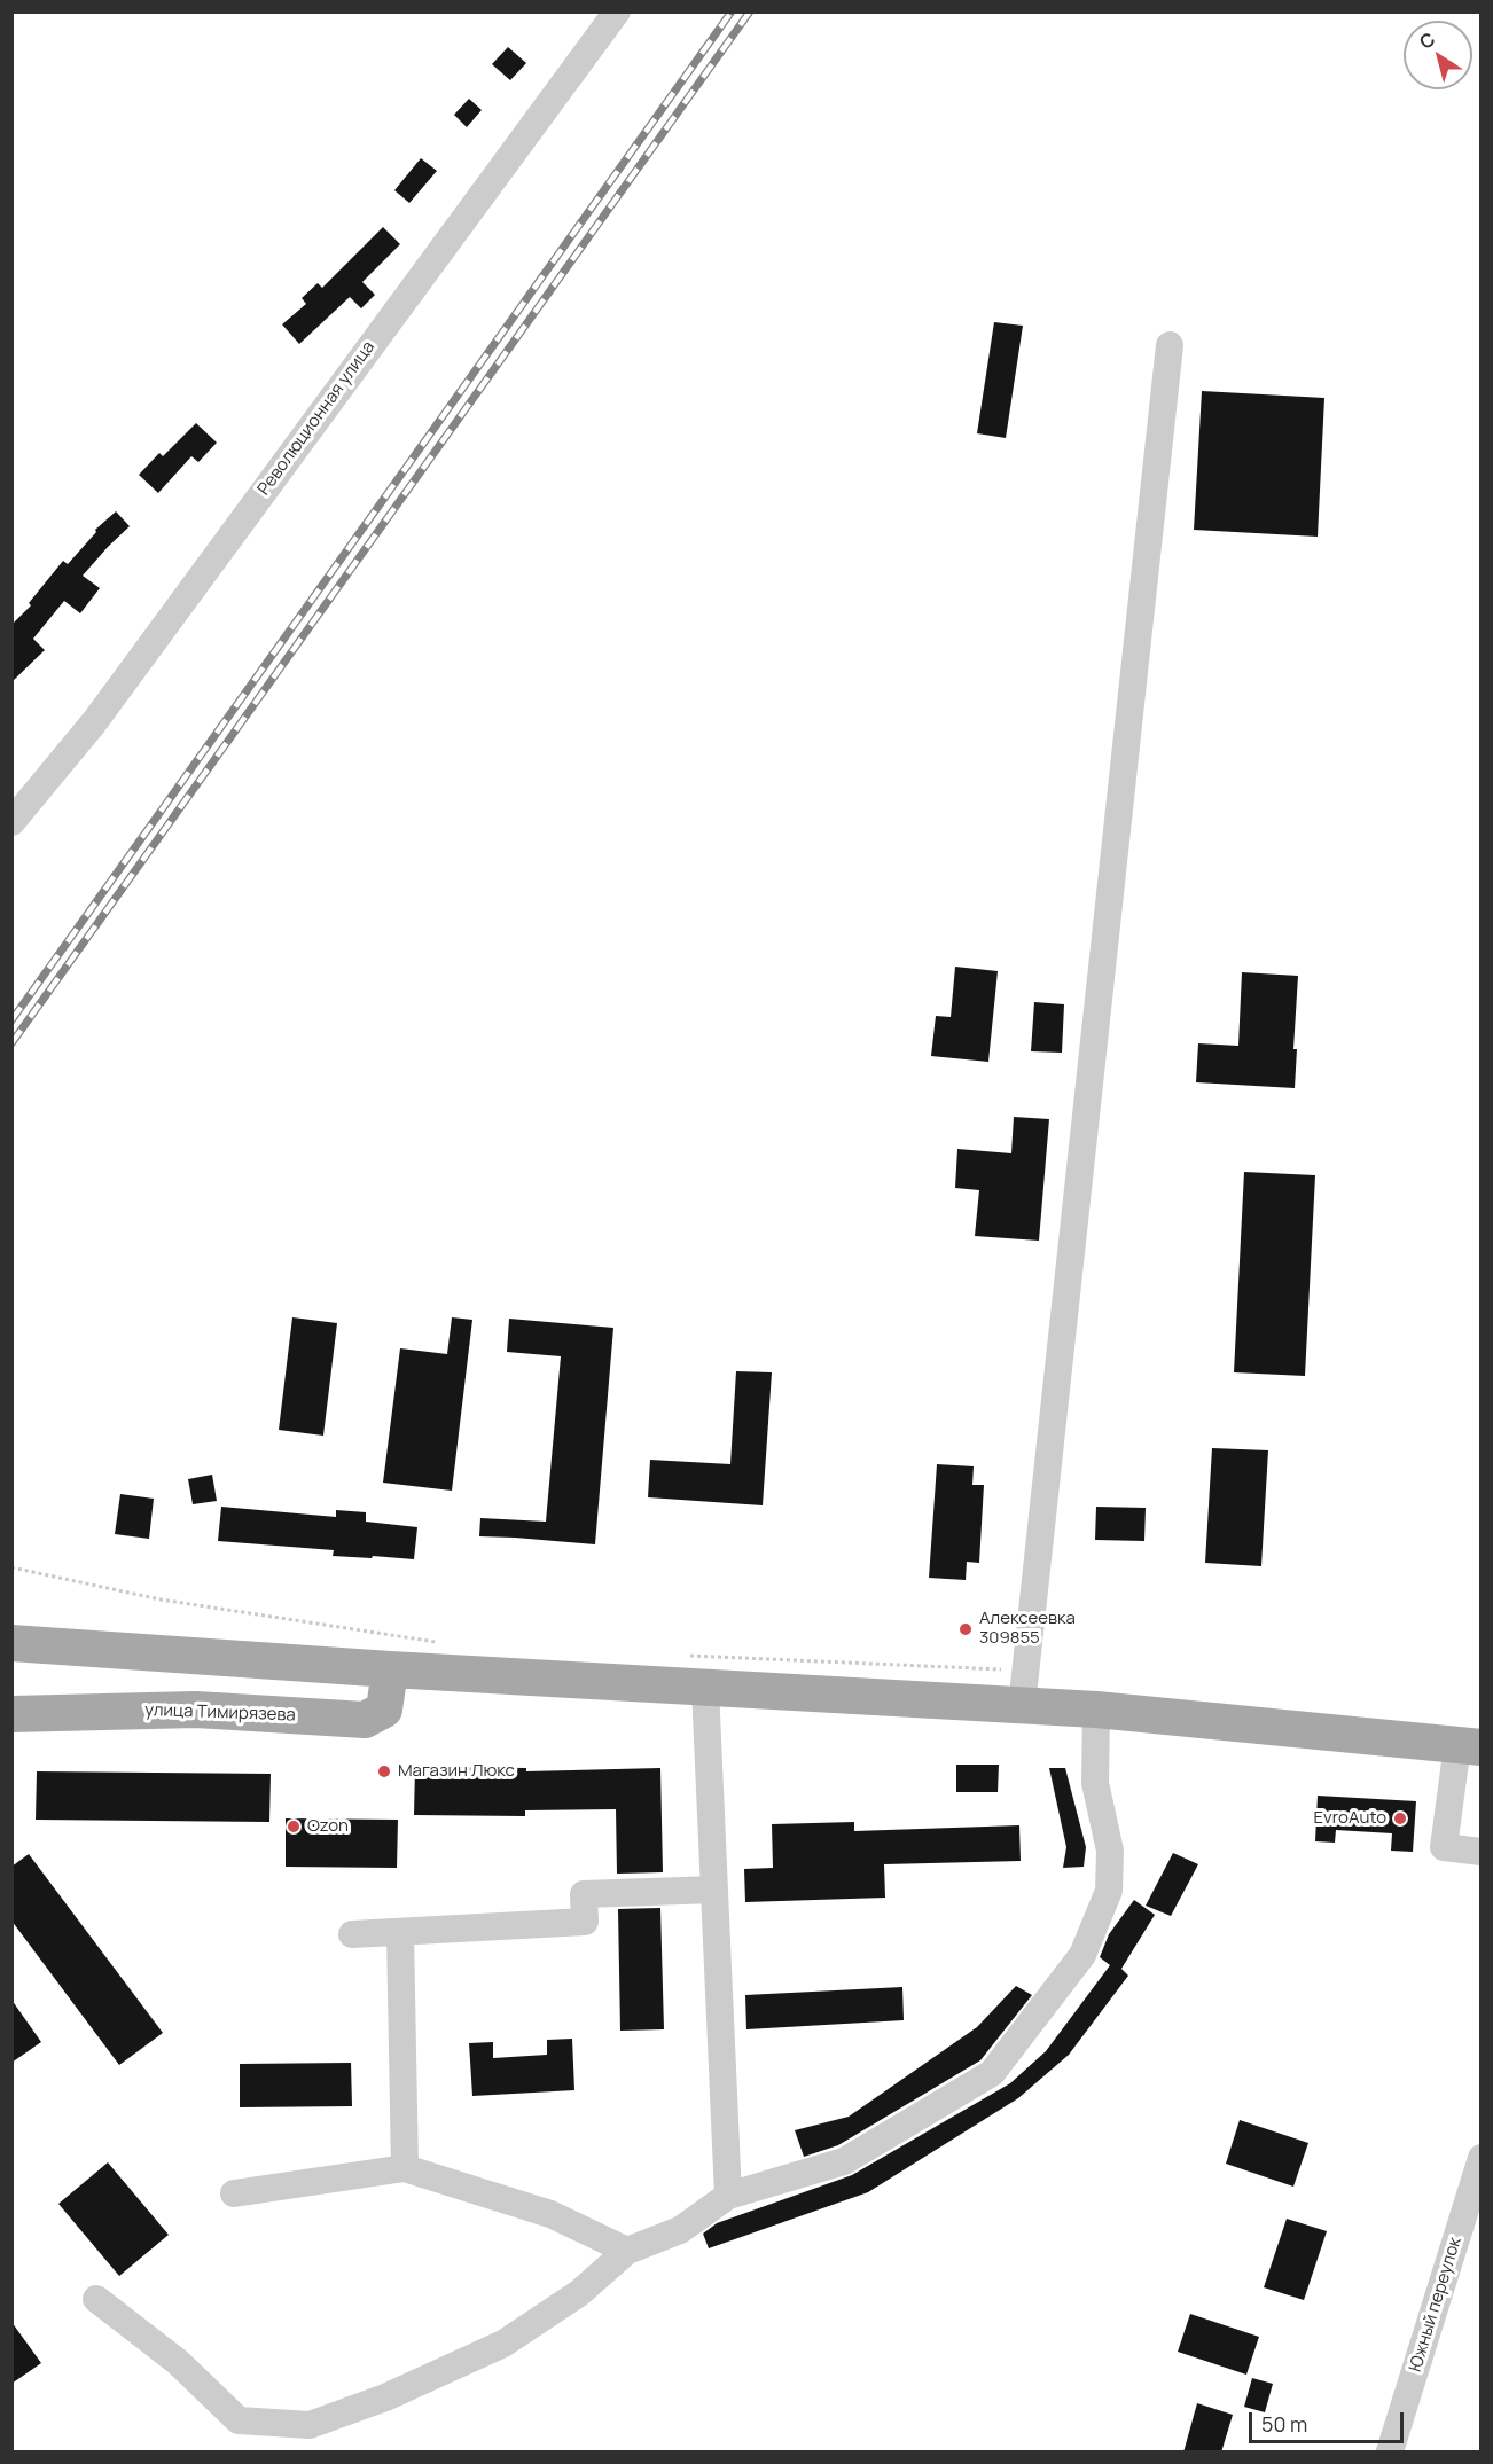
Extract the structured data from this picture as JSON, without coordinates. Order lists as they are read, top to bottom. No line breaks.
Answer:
{"streets":{"main road":["улица Тимирязева"],"street":["Революционная улица","Южный переулок"]},"places":["Алексеевка 309855","Магазин Люкс","EvroAuto","Ozon"],"scale_bar":"50 m","north":"top left"}
